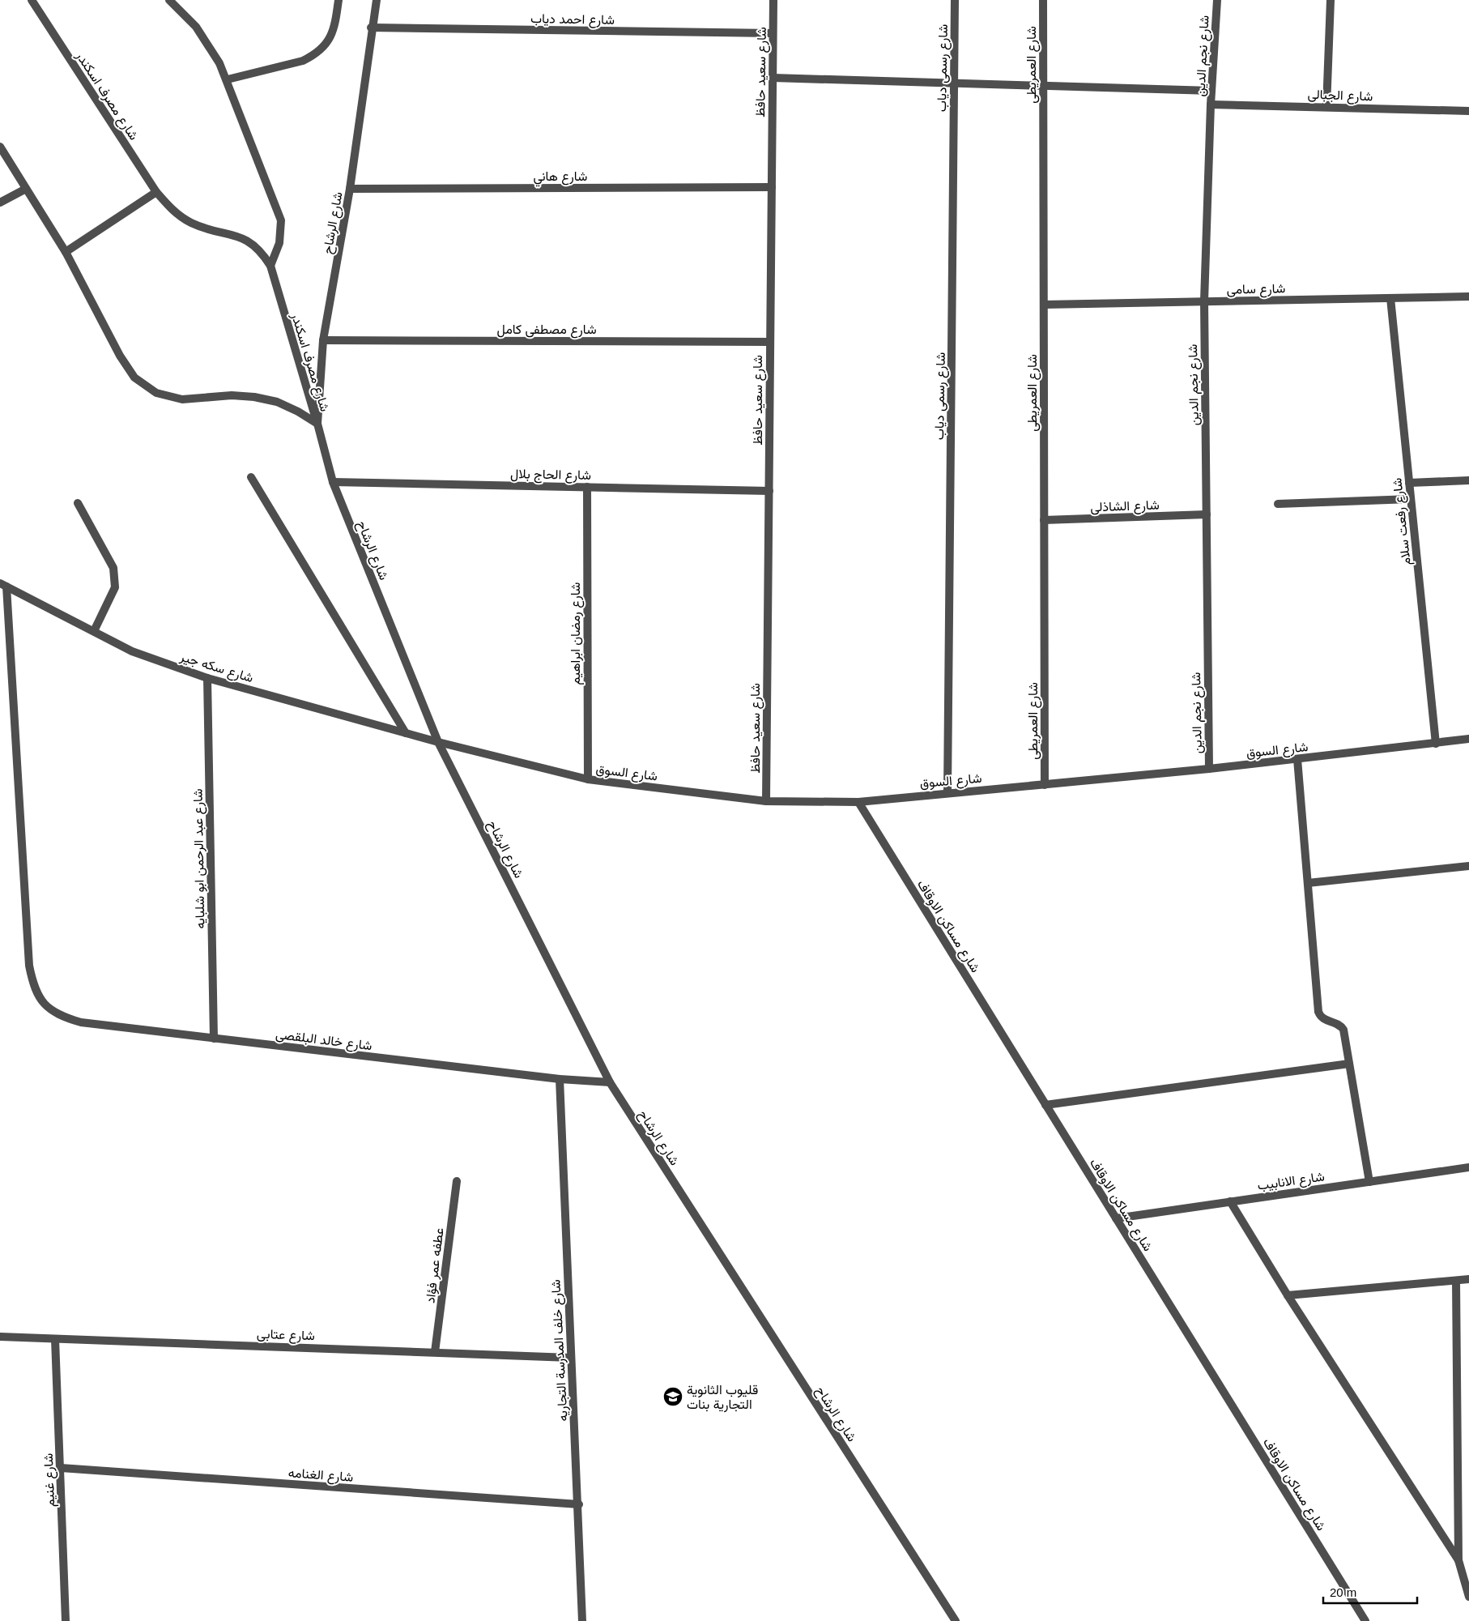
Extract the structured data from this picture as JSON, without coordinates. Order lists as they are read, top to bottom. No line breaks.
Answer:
{"streets":{"street":["شارع احمد دياب","شارع نجم الدين","شارع العمريطى","شارع رسمى دياب","شارع سعيد حافظ","شارع الجبالى","شارع مصرف اسكندر","شارع هاني","شارع الرشاح","شارع سامى","شارع مصطفى كامل","شارع الحاج بلال","شارع الشاذلى","شارع رفعت سلام","شارع رمضان ابراهيم","شارع سكه جير","شارع السوق","شارع عبد الرحمن ابو شلبايه","شارع مساكن الاوقاف","شارع خالد البلقصى","شارع الانابيب","عطفه عمر فؤاد","شارع عتابى","شارع خلف المدرسة التجاريه","شارع الغنامه","شارع غنيم"]},"crossings":[["شارع احمد دياب","شارع سعيد حافظ"],["شارع احمد دياب","شارع الرشاح"],["شارع نجم الدين","شارع الجبالى"],["شارع نجم الدين","شارع سامى"],["شارع نجم الدين","شارع الشاذلى"],["شارع نجم الدين","شارع السوق"],["شارع العمريطى","شارع سامى"],["شارع العمريطى","شارع الشاذلى"],["شارع العمريطى","شارع السوق"],["شارع رسمى دياب","شارع السوق"],["شارع سعيد حافظ","شارع هاني"],["شارع سعيد حافظ","شارع مصطفى كامل"],["شارع سعيد حافظ","شارع الحاج بلال"],["شارع سعيد حافظ","شارع السوق"],["شارع مصرف اسكندر","شارع الرشاح"],["شارع هاني","شارع الرشاح"],["شارع الرشاح","شارع مصطفى كامل"],["شارع الرشاح","شارع الحاج بلال"],["شارع الرشاح","شارع سكه جير"],["شارع الرشاح","شارع السوق"],["شارع الرشاح","شارع خالد البلقصى"],["شارع سامى","شارع رفعت سلام"],["شارع الحاج بلال","شارع رمضان ابراهيم"],["شارع رفعت سلام","شارع السوق"],["شارع رمضان ابراهيم","شارع السوق"],["شارع سكه جير","شارع السوق"],["شارع سكه جير","شارع عبد الرحمن ابو شلبايه"],["شارع سكه جير","شارع خالد البلقصى"],["شارع السوق","شارع مساكن الاوقاف"],["شارع عبد الرحمن ابو شلبايه","شارع خالد البلقصى"],["شارع مساكن الاوقاف","شارع الانابيب"],["شارع خالد البلقصى","شارع خلف المدرسة التجاريه"],["عطفه عمر فؤاد","شارع عتابى"],["شارع عتابى","شارع خلف المدرسة التجاريه"],["شارع عتابى","شارع غنيم"],["شارع خلف المدرسة التجاريه","شارع الغنامه"],["شارع الغنامه","شارع غنيم"]],"places":{"school or university":["قليوب الثانوية التجارية بنات"]},"scale_bar":"20 m"}
